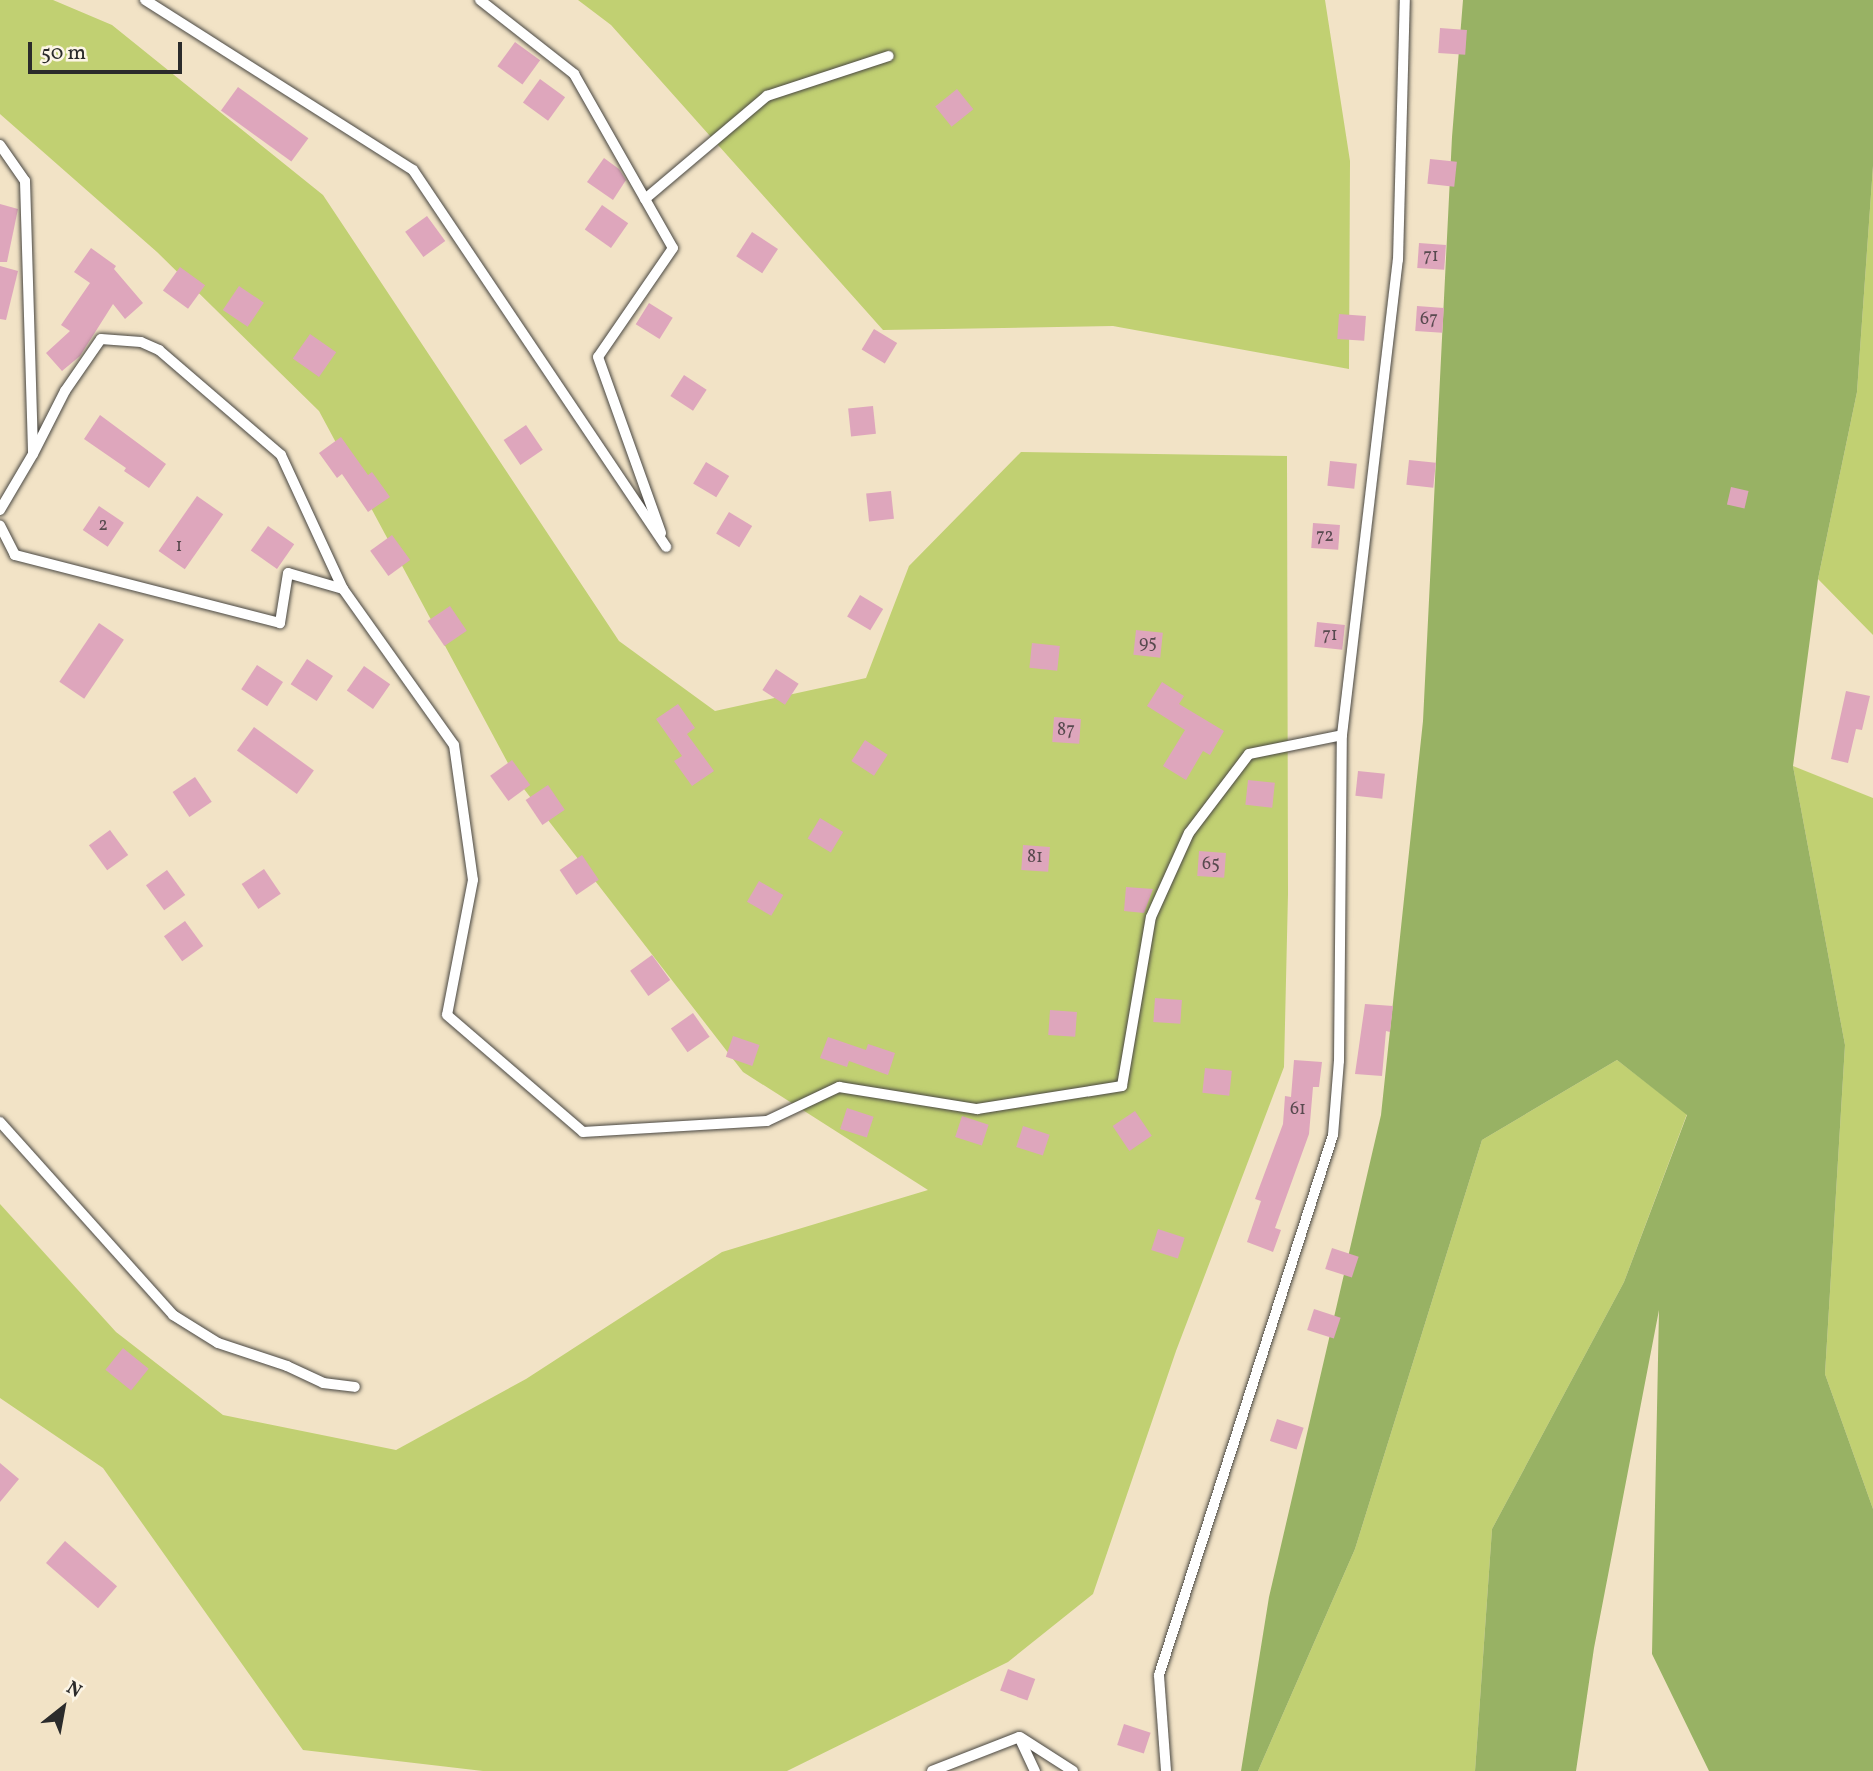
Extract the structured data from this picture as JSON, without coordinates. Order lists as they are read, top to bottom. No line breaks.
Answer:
{"house_numbers":["71","67","2","72","1","71","95","87","81","65","61"],"scale_bar":"50 m","north":"top right"}
